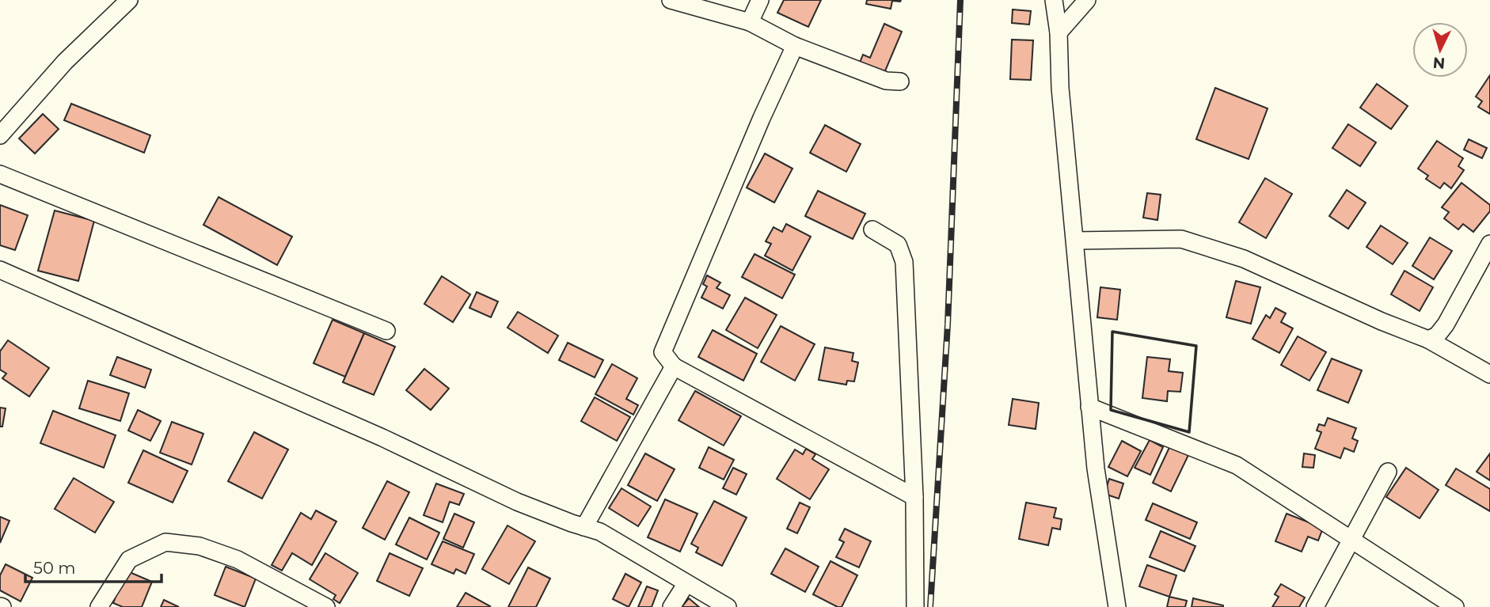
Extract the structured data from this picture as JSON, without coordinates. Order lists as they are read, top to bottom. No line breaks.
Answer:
{"scale_bar":"50 m","north":"bottom"}
